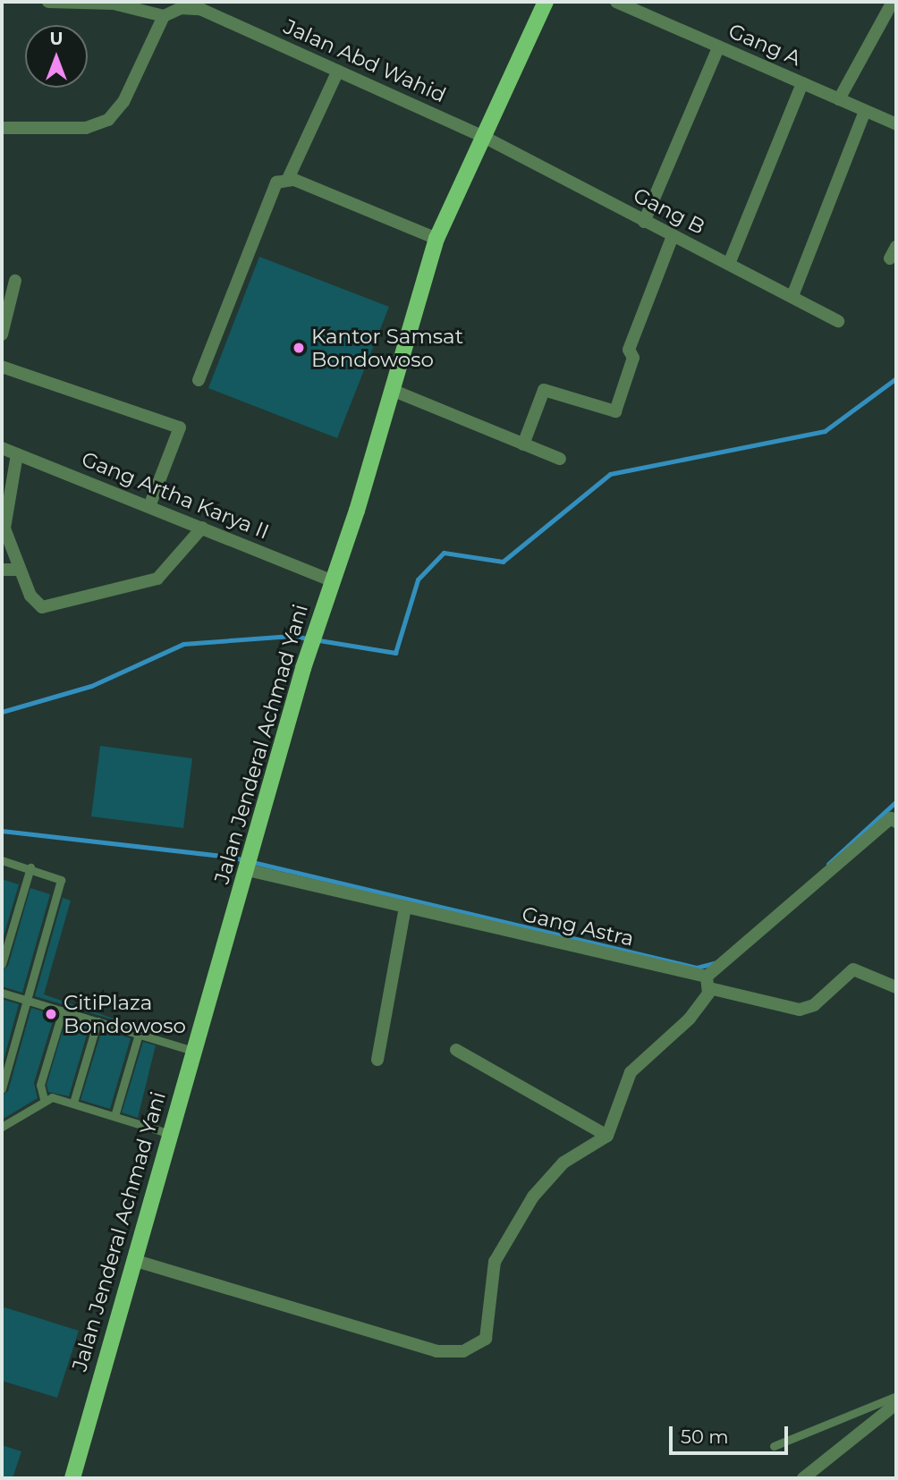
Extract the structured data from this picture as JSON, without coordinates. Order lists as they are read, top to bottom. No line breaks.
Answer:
{"streets":{"main road":["Jalan Jenderal Achmad Yani"],"street":["Gang A","Jalan Abd Wahid","Gang B","Gang Artha Karya II","Gang Astra"]},"crossings":[["Jalan Abd Wahid","Gang B"],["Jalan Abd Wahid","Jalan Jenderal Achmad Yani"],["Gang B","Jalan Jenderal Achmad Yani"],["Gang Artha Karya II","Jalan Jenderal Achmad Yani"],["Jalan Jenderal Achmad Yani","Gang Astra"]],"places":["Kantor Samsat Bondowoso","CitiPlaza Bondowoso"],"scale_bar":"50 m","north":"top"}
